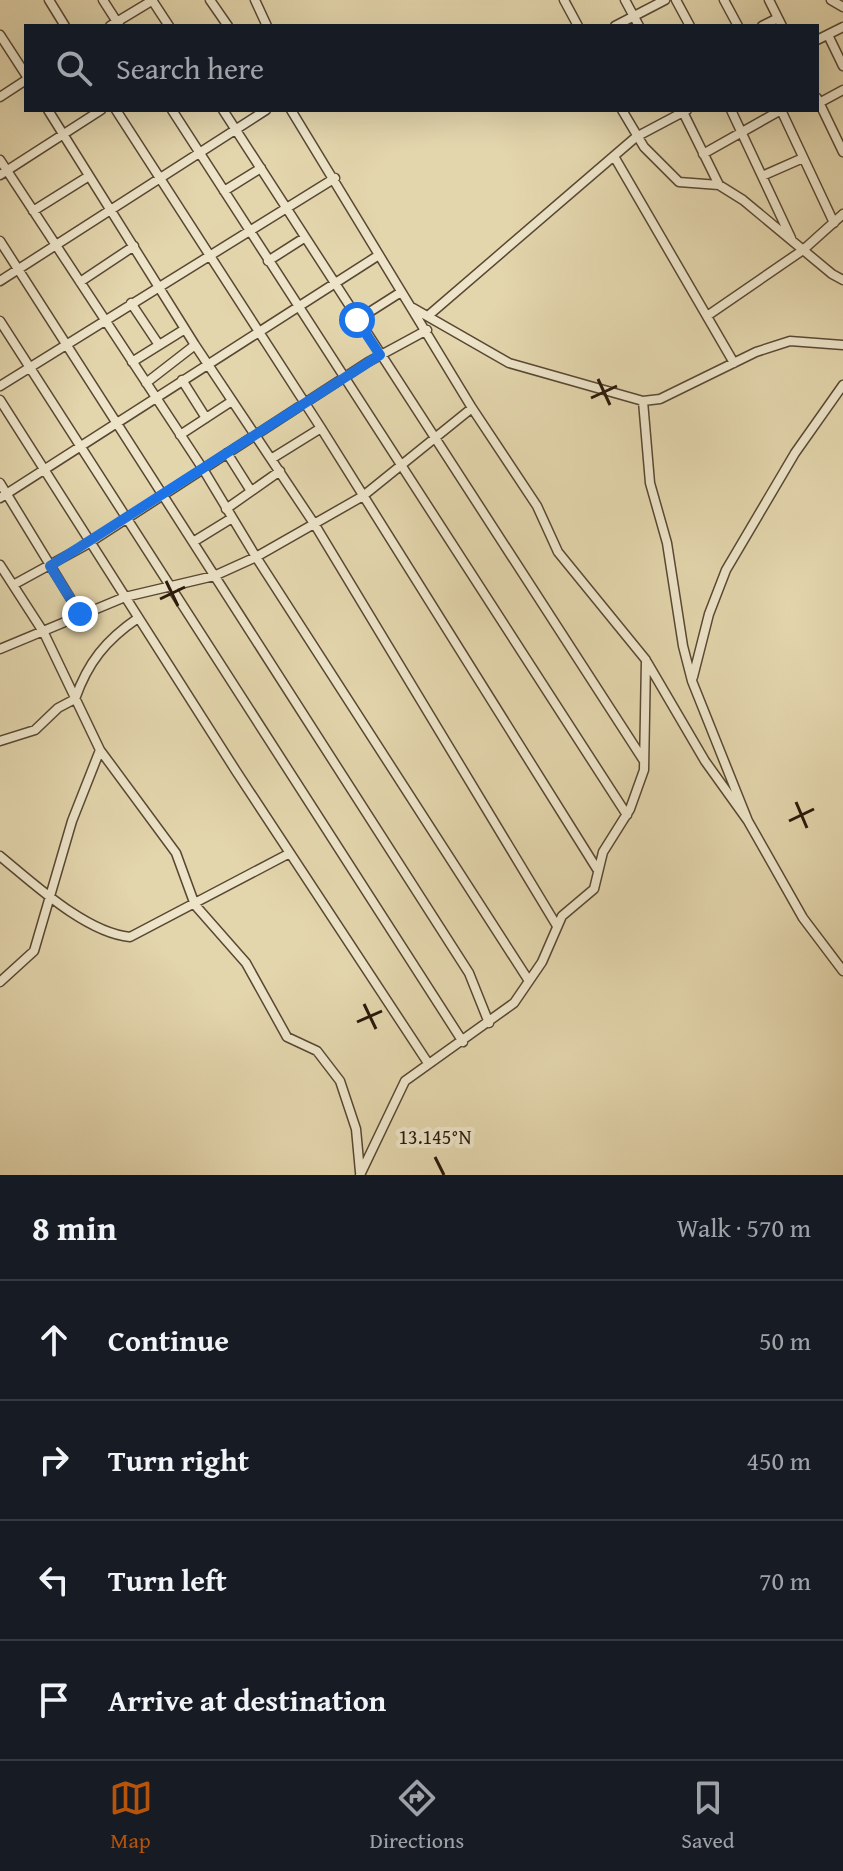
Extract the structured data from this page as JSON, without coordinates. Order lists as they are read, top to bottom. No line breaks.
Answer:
{"page":{"search":"Search here","heading":["8 min","Walk · 570 m"],"list":[["Continue","50 m"],["Turn right","450 m"],["Turn left","70 m"],"Arrive at destination"],"nav":["Map","Directions","Saved"]},"coordinates":["13.145°N"]}
